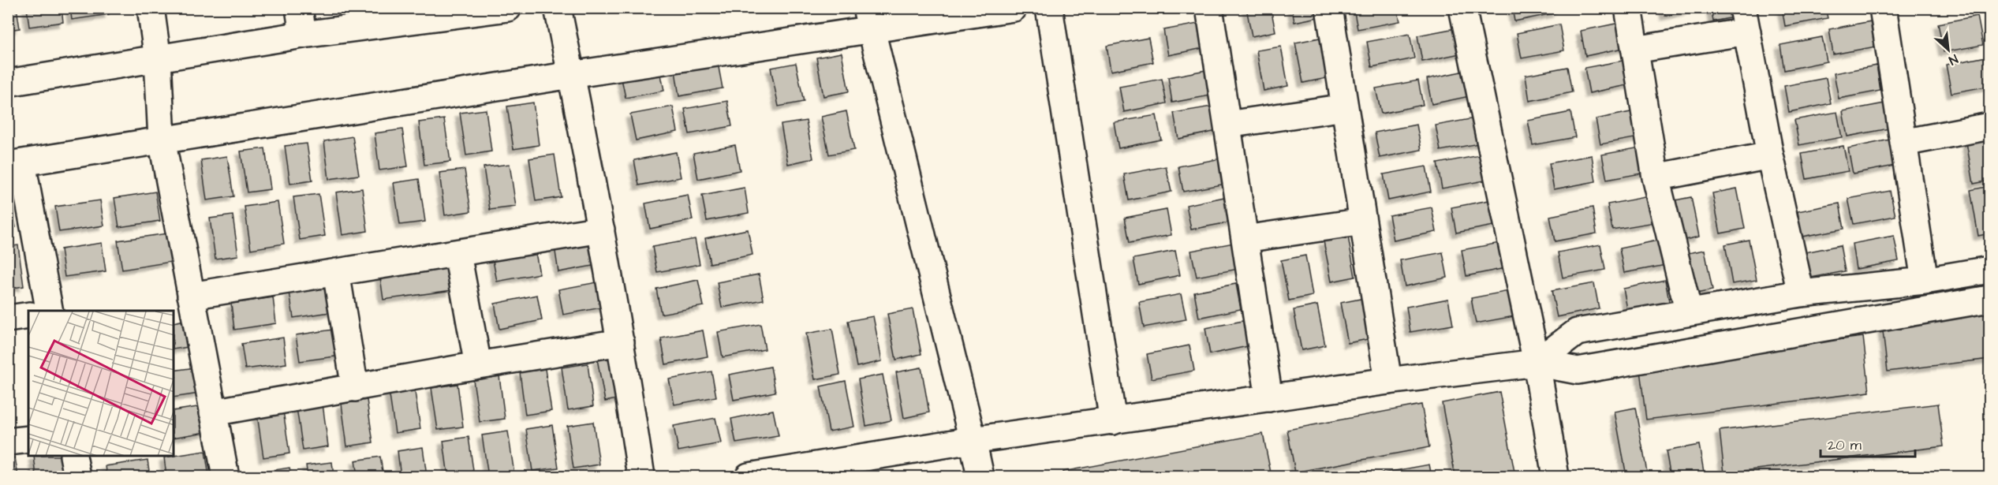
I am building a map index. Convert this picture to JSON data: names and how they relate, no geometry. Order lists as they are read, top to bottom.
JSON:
{
  "scale_bar": "20 m",
  "north": "bottom right"
}
